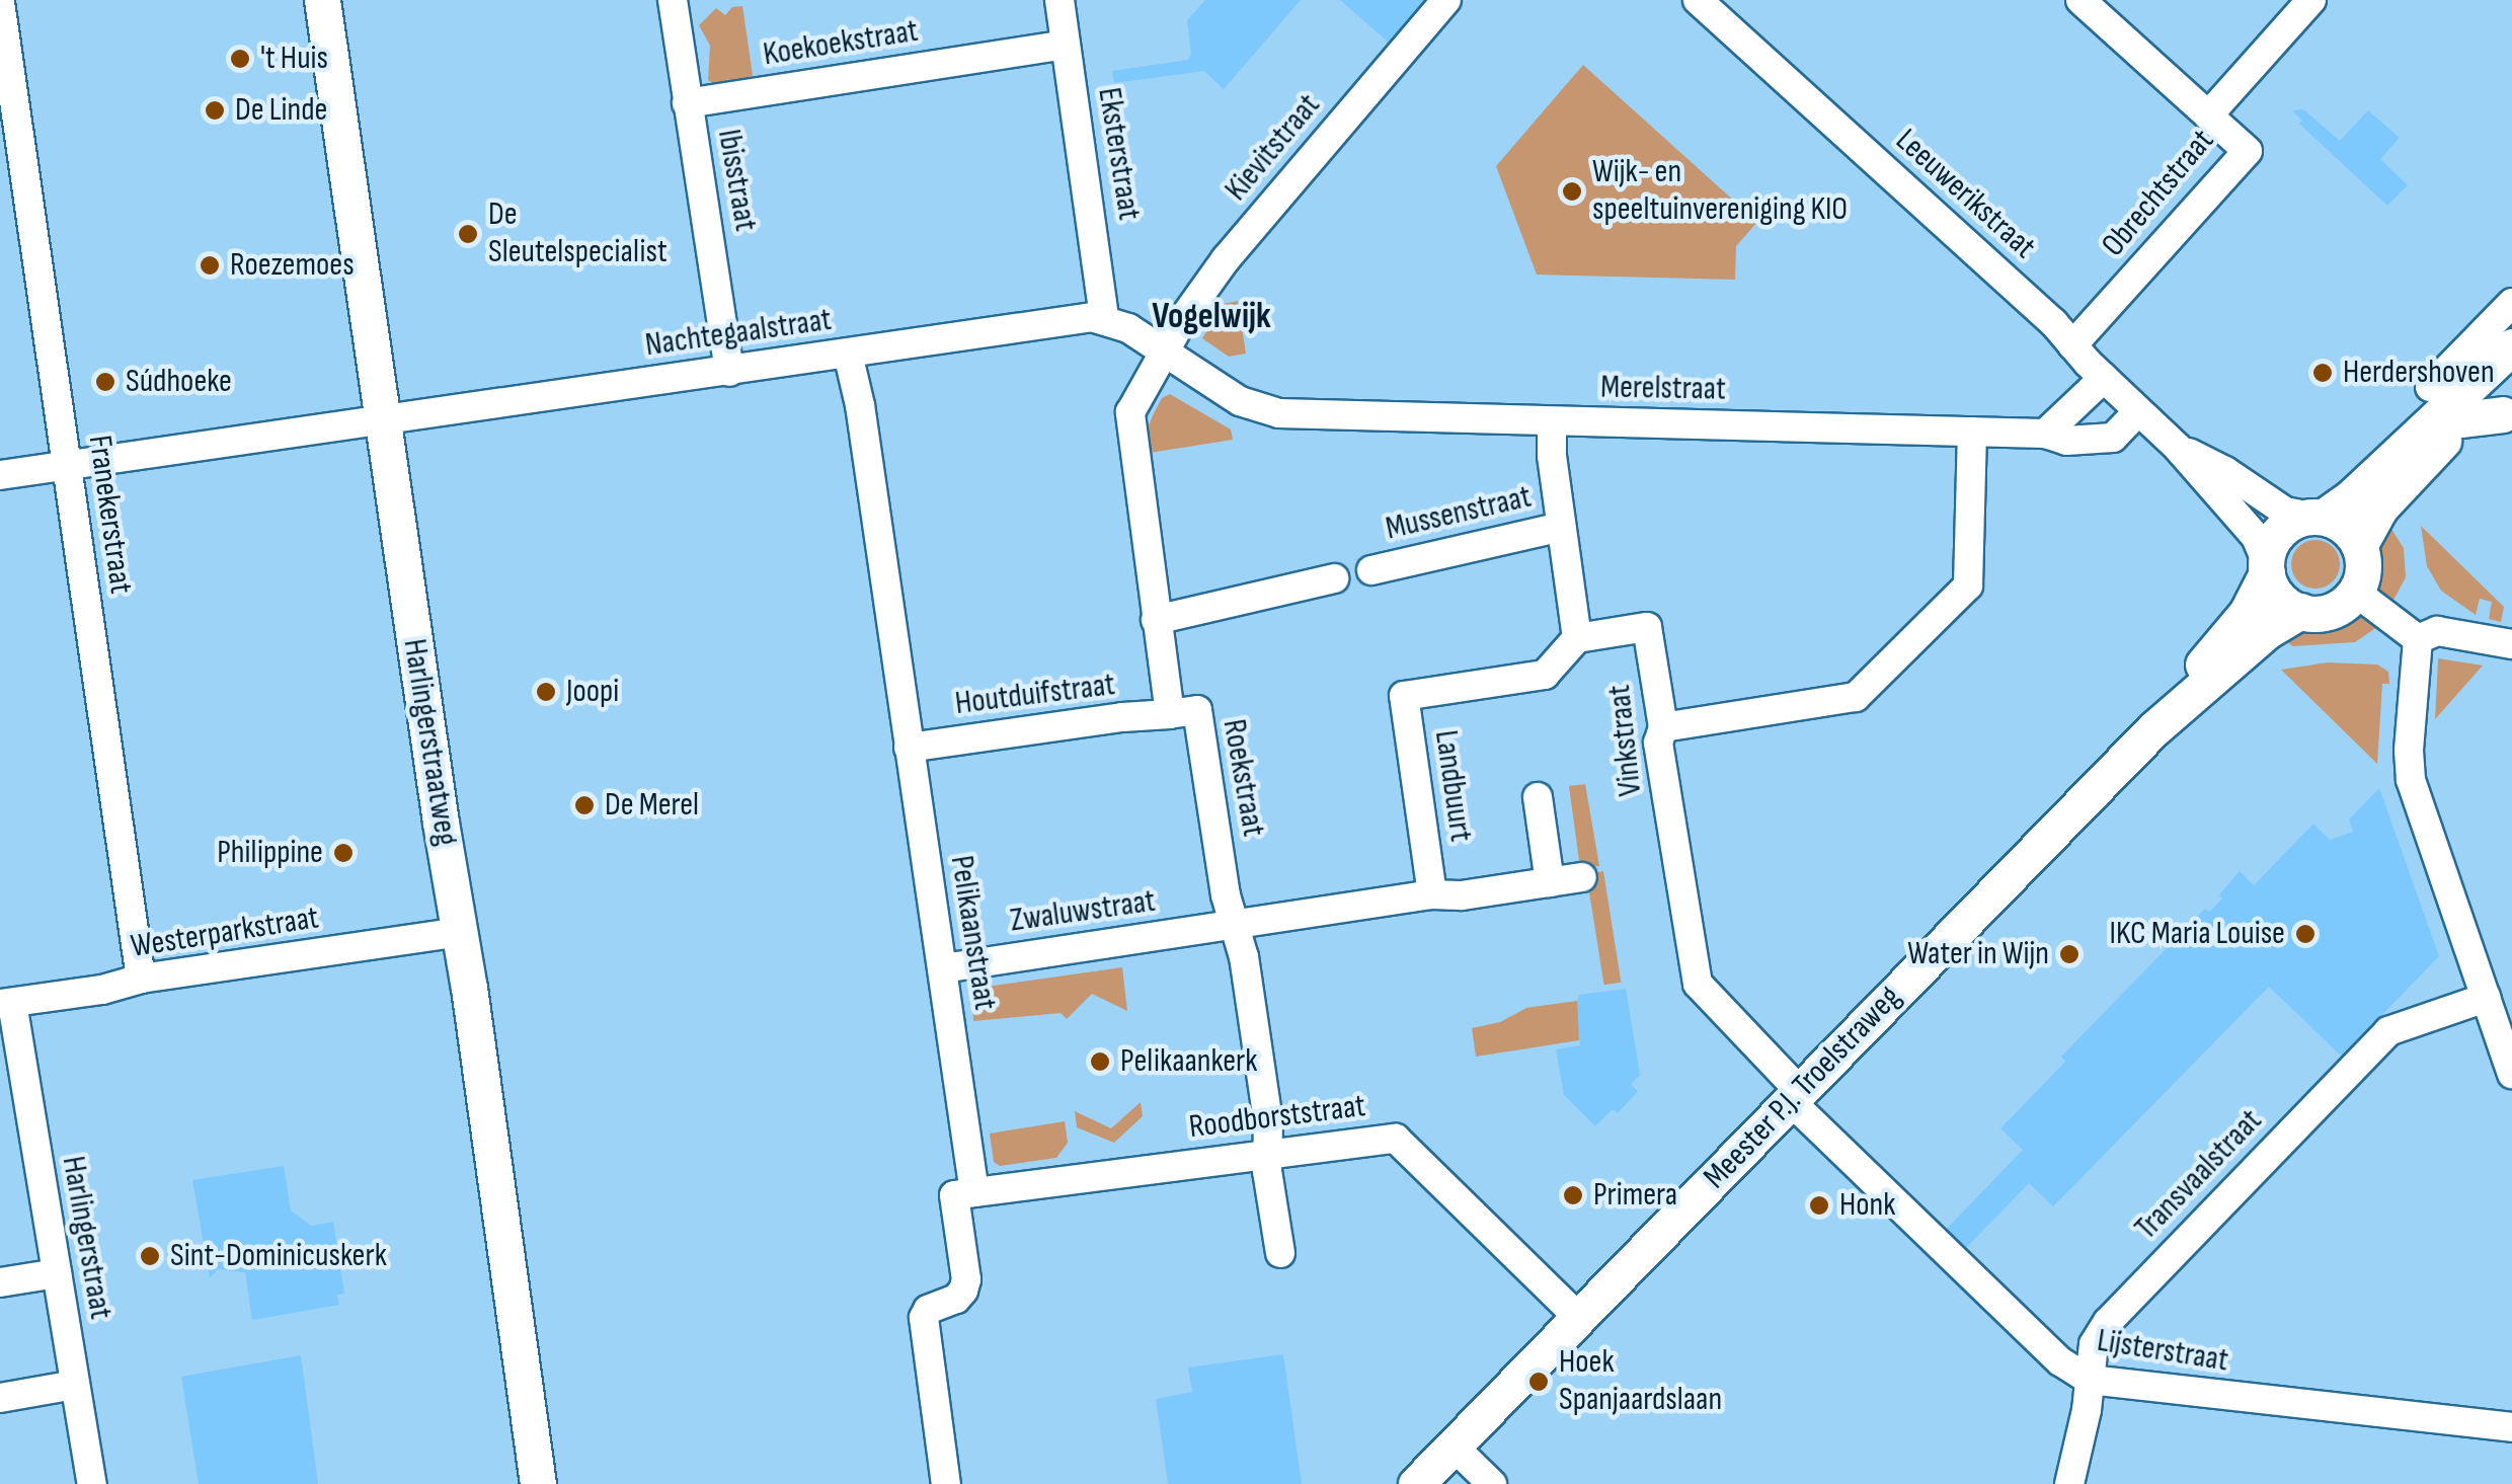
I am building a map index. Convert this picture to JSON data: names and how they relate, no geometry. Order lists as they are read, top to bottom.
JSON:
{
  "streets": {
    "main road": ["Harlingerstraatweg", "Meester P.J. Troelstraweg"],
    "street": [
      "Koekoekstraat",
      "Kievitstraat",
      "Eksterstraat",
      "Ibisstraat",
      "Obrechtstraat",
      "Leeuwerikstraat",
      "Nachtegaalstraat",
      "Merelstraat",
      "Mussenstraat",
      "Franekerstraat",
      "Houtduifstraat",
      "Vinkstraat",
      "Roekstraat",
      "Landbuurt",
      "Zwaluwstraat",
      "Westerparkstraat",
      "Pelikaanstraat",
      "Roodborststraat",
      "Transvaalstraat",
      "Harlingerstraat",
      "Lijsterstraat"
    ]
  },
  "crossings": [
    ["Koekoekstraat", "Eksterstraat"],
    ["Koekoekstraat", "Ibisstraat"],
    ["Kievitstraat", "Merelstraat"],
    ["Kievitstraat", "Roekstraat"],
    ["Eksterstraat", "Nachtegaalstraat"],
    ["Eksterstraat", "Merelstraat"],
    ["Ibisstraat", "Nachtegaalstraat"],
    ["Obrechtstraat", "Leeuwerikstraat"],
    ["Leeuwerikstraat", "Merelstraat"],
    ["Leeuwerikstraat", "Meester P.J. Troelstraweg"],
    ["Nachtegaalstraat", "Merelstraat"],
    ["Nachtegaalstraat", "Franekerstraat"],
    ["Nachtegaalstraat", "Harlingerstraatweg"],
    ["Nachtegaalstraat", "Pelikaanstraat"],
    ["Merelstraat", "Roekstraat"],
    ["Franekerstraat", "Westerparkstraat"],
    ["Houtduifstraat", "Roekstraat"],
    ["Houtduifstraat", "Pelikaanstraat"],
    ["Vinkstraat", "Landbuurt"],
    ["Vinkstraat", "Meester P.J. Troelstraweg"],
    ["Vinkstraat", "Lijsterstraat"],
    ["Harlingerstraatweg", "Westerparkstraat"],
    ["Roekstraat", "Zwaluwstraat"],
    ["Roekstraat", "Roodborststraat"],
    ["Zwaluwstraat", "Pelikaanstraat"],
    ["Westerparkstraat", "Harlingerstraat"],
    ["Pelikaanstraat", "Roodborststraat"],
    ["Meester P.J. Troelstraweg", "Roodborststraat"],
    ["Meester P.J. Troelstraweg", "Lijsterstraat"],
    ["Transvaalstraat", "Lijsterstraat"]
  ],
  "districts": ["Vogelwijk"],
  "places": [
    "'t Huis",
    "De Linde",
    "Wijk- en speeltuinvereniging KIO",
    "De Sleutelspecialist",
    "Roezemoes",
    "Herdershoven",
    "Súdhoeke",
    "Joopi",
    "De Merel",
    "Philippine",
    "IKC Maria Louise",
    "Water in Wijn",
    "Pelikaankerk",
    "Primera",
    "Honk",
    "Sint-Dominicuskerk",
    "Hoek Spanjaardslaan"
  ]
}
